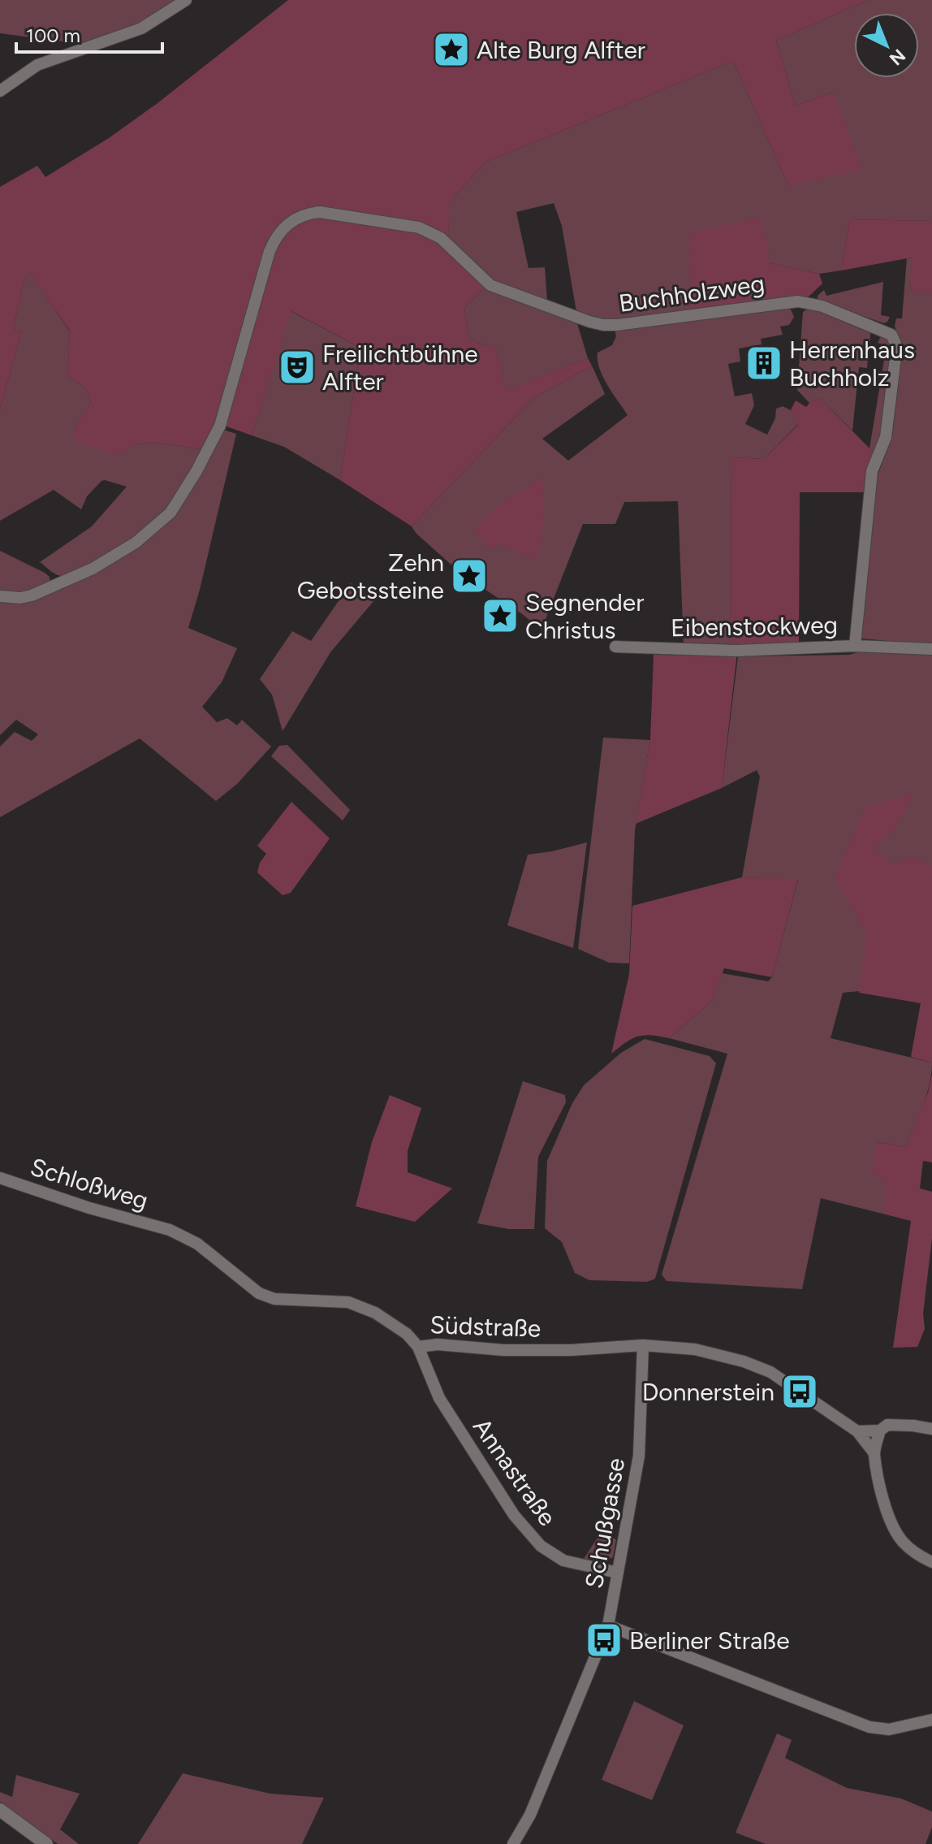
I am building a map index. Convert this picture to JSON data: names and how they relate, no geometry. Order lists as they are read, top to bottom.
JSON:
{
  "streets": {
    "street": [
      "Buchholzweg",
      "Eibenstockweg",
      "Schloßweg",
      "Südstraße",
      "Annastraße",
      "Schußgasse"
    ]
  },
  "crossings": [
    ["Buchholzweg", "Eibenstockweg"],
    ["Schloßweg", "Südstraße"],
    ["Südstraße", "Annastraße"],
    ["Südstraße", "Schußgasse"],
    ["Annastraße", "Schußgasse"]
  ],
  "places": {
    "place": ["Alte Burg Alfter", "Zehn Gebotssteine", "Segnender Christus"],
    "building": ["Herrenhaus Buchholz"],
    "theatre": ["Freilichtbühne Alfter"],
    "bus stop": ["Donnerstein", "Berliner Straße"]
  },
  "scale_bar": "100 m",
  "north": "bottom right"
}
